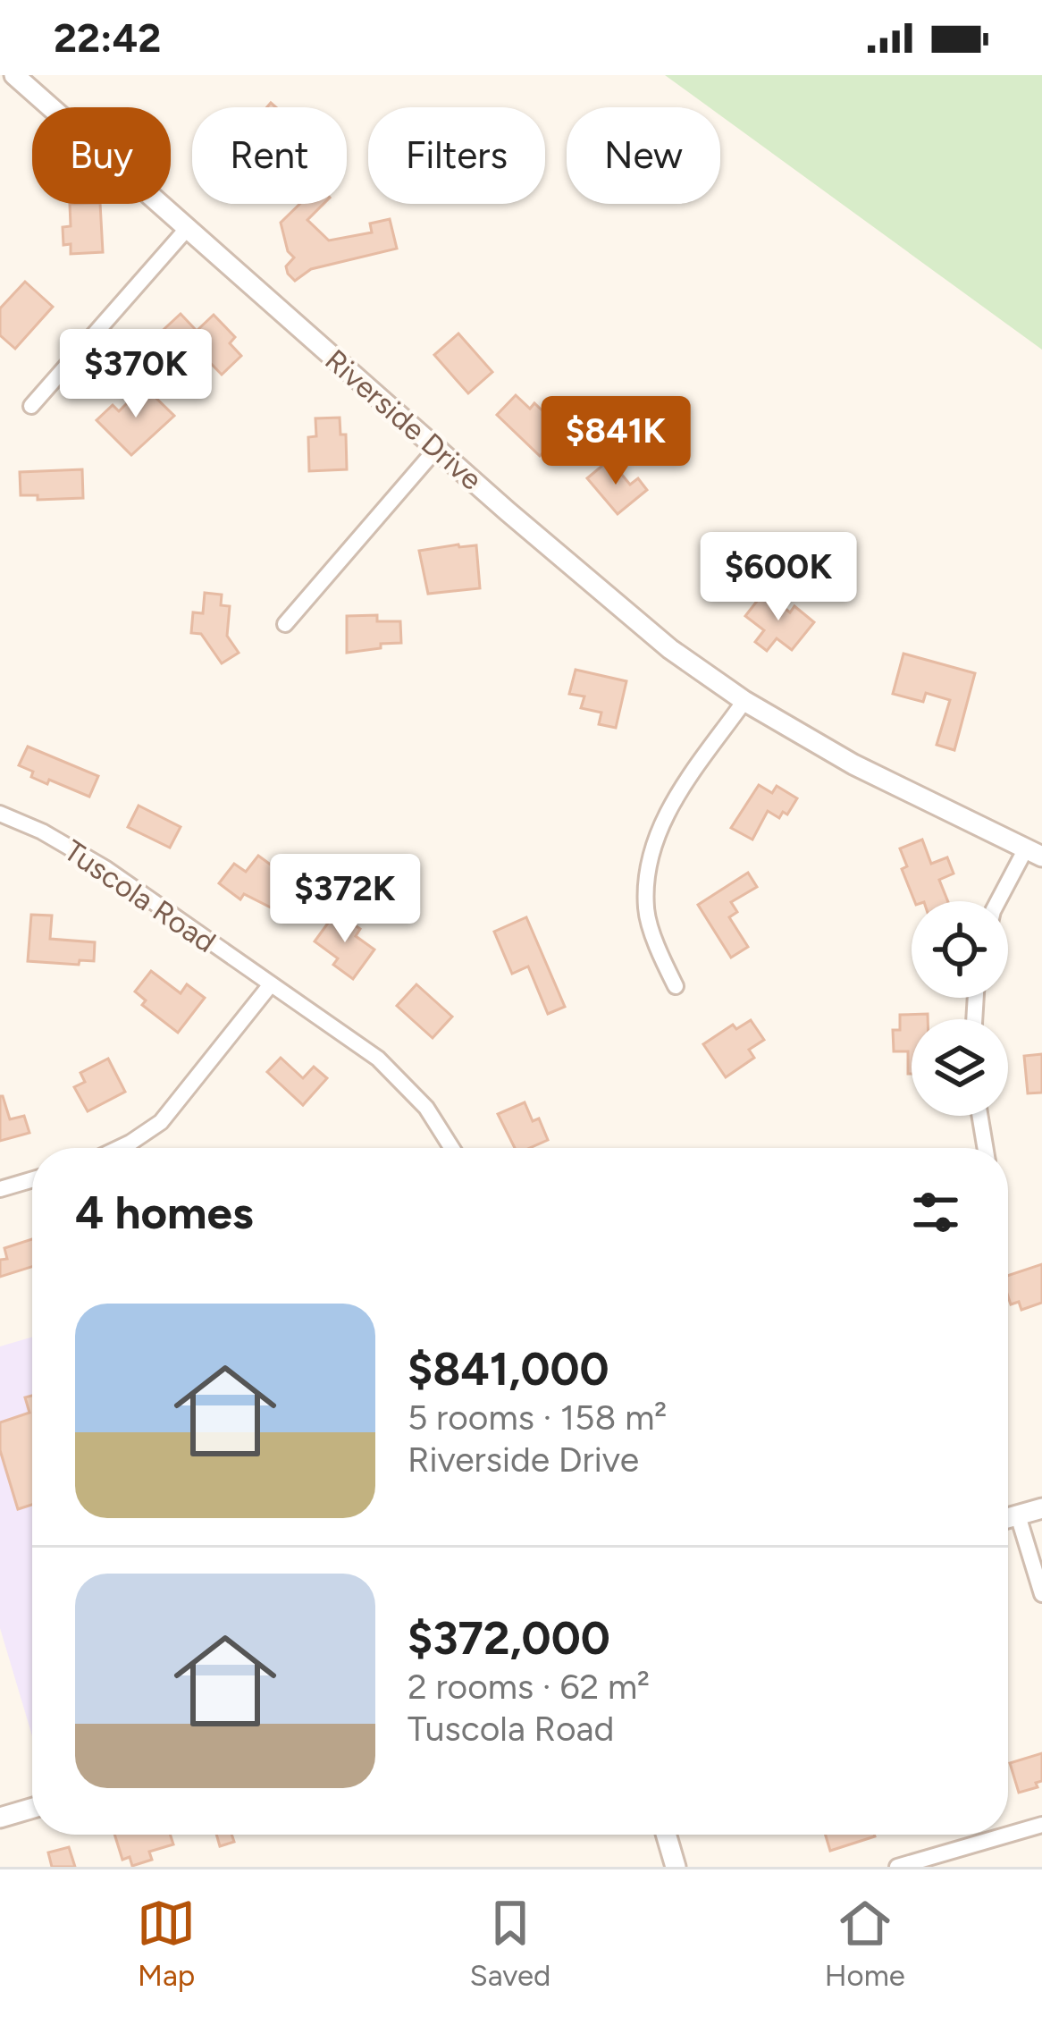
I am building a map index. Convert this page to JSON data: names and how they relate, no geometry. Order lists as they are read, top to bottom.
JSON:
{
  "streets": {
    "street": ["Riverside Drive", "Tuscola Road"]
  },
  "page": {
    "status": "22:42",
    "chip": [
      "Buy",
      "Rent",
      "Filters",
      "New"
    ],
    "price": [
      "$370K",
      "$841K",
      "$600K",
      "$372K"
    ],
    "heading": "4 homes",
    "list": [
      {
        "name": "$841,000",
        "note": "5 rooms · 158 m² · Riverside Drive"
      },
      {
        "name": "$372,000",
        "note": "2 rooms · 62 m² · Tuscola Road"
      }
    ],
    "tabs": ["Map", "Saved", "Home"]
  }
}
